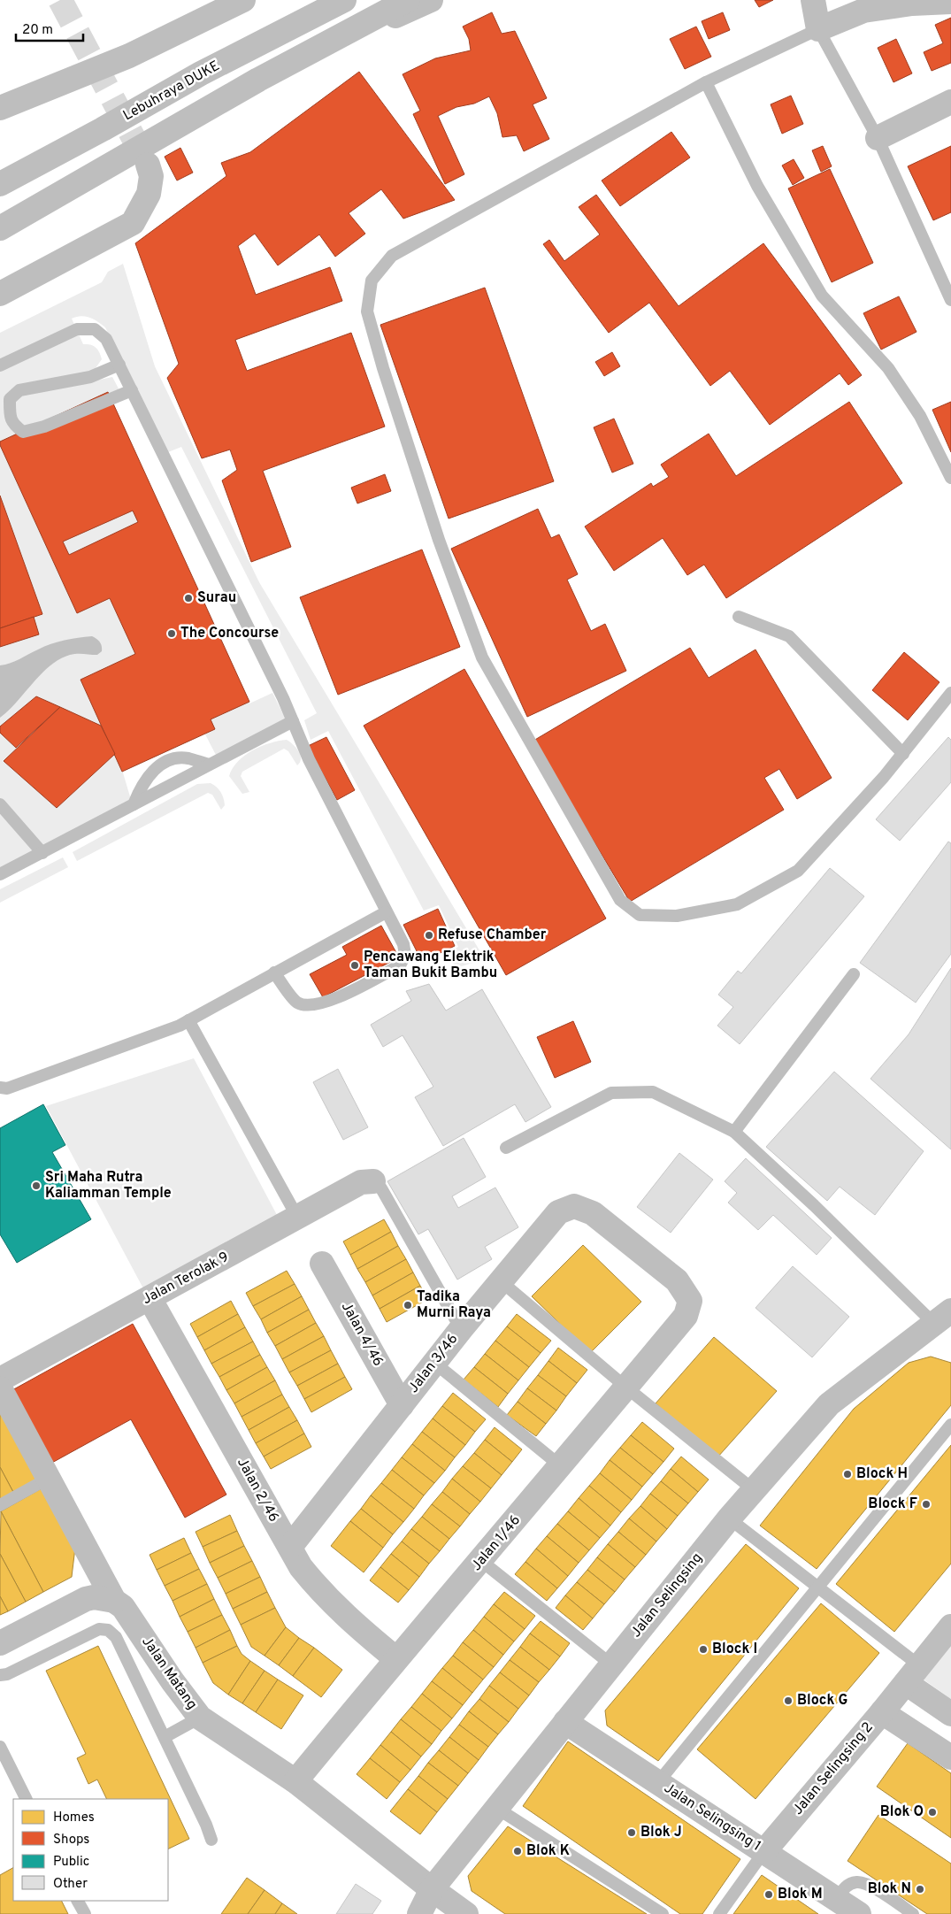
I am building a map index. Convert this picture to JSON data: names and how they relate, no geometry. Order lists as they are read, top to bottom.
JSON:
{
  "streets": {
    "main road": [
      "Lebuhraya DUKE",
      "Jalan Terolak 9",
      "Jalan 4/46",
      "Jalan 3/46",
      "Jalan 2/46",
      "Jalan 1/46",
      "Jalan Selingsing",
      "Jalan Matang",
      "Jalan Selingsing 2",
      "Jalan Selingsing 1"
    ]
  },
  "crossings": [
    ["Jalan Terolak 9", "Jalan 2/46"],
    ["Jalan 4/46", "Jalan 3/46"],
    ["Jalan 3/46", "Jalan 2/46"],
    ["Jalan 3/46", "Jalan 1/46"],
    ["Jalan 2/46", "Jalan 1/46"],
    ["Jalan 1/46", "Jalan Matang"],
    ["Jalan Selingsing", "Jalan Matang"],
    ["Jalan Selingsing", "Jalan Selingsing 1"],
    ["Jalan Selingsing 2", "Jalan Selingsing 1"]
  ],
  "places": [
    "Surau",
    "The Concourse",
    "Refuse Chamber",
    "Pencawang Elektrik Taman Bukit Bambu",
    "Sri Maha Rutra Kaliamman Temple",
    "Tadika Murni Raya",
    "Block H",
    "Block F",
    "Block I",
    "Block G",
    "Blok O",
    "Blok J",
    "Blok K",
    "Blok N",
    "Blok M"
  ],
  "legend": [
    "Homes",
    "Shops",
    "Public",
    "Other"
  ],
  "scale_bar": "20 m"
}
